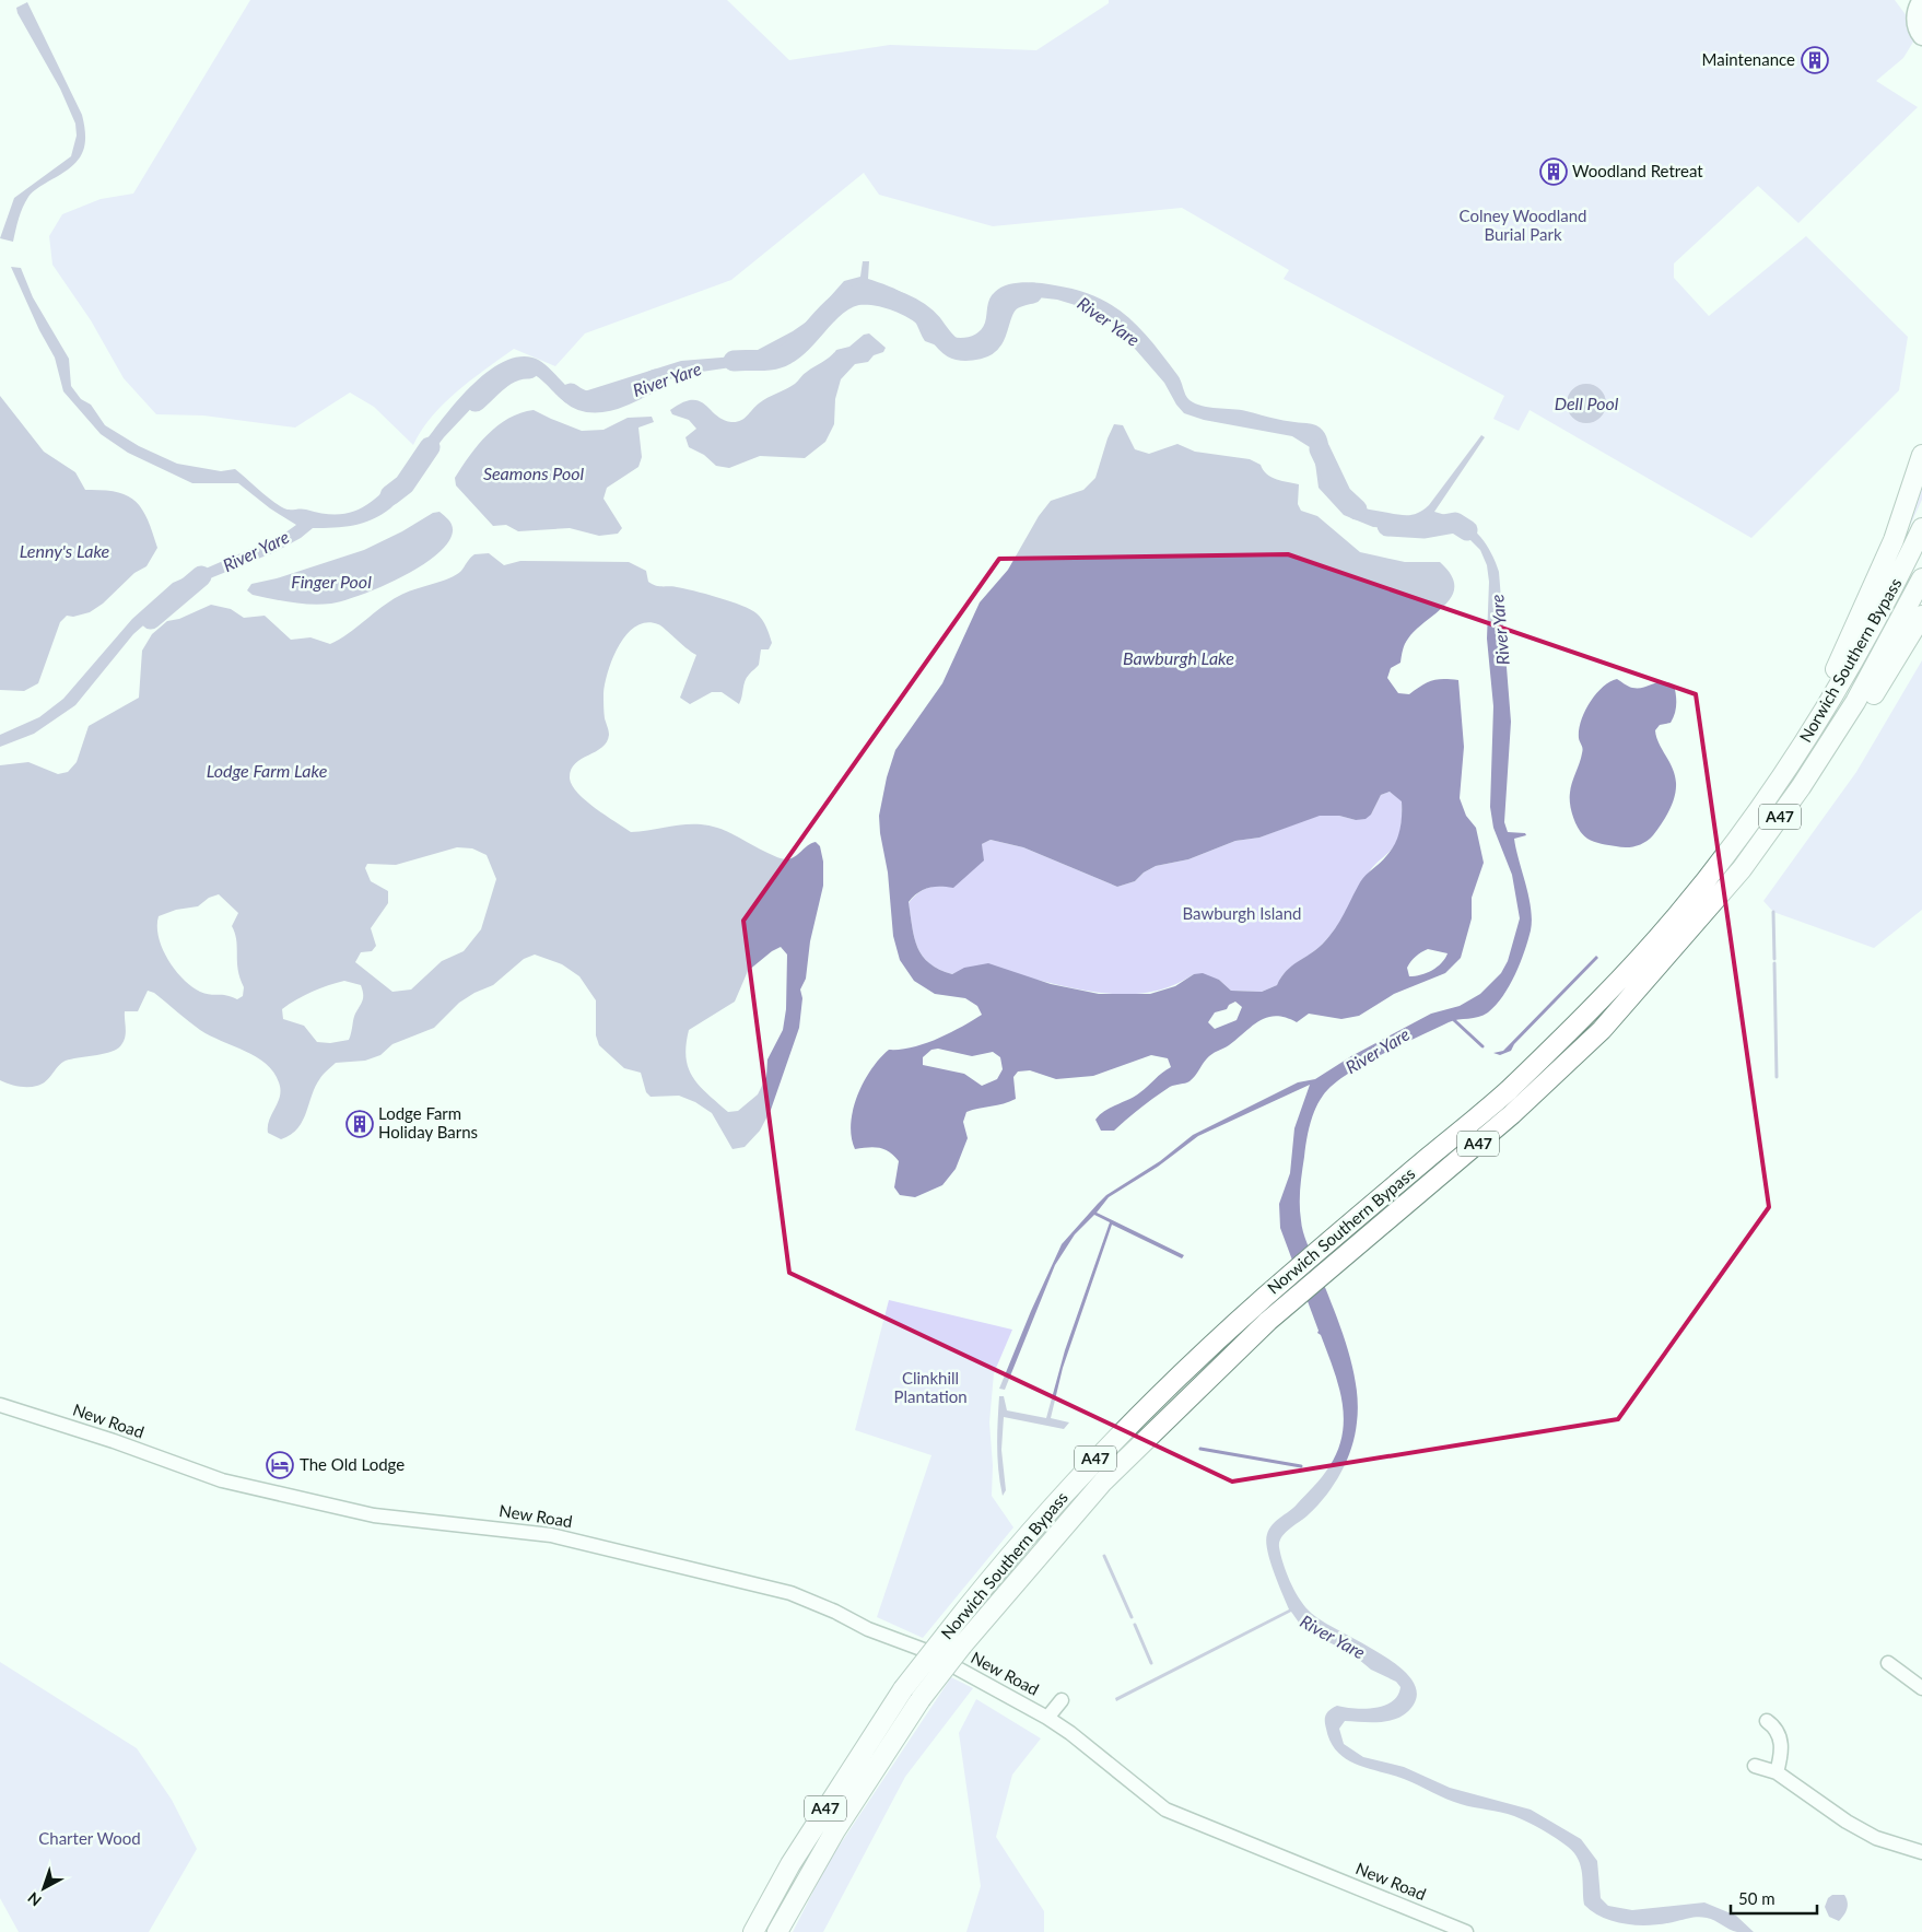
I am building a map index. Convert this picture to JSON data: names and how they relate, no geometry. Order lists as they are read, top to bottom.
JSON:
{
  "streets": {
    "highway": ["Norwich Southern Bypass", "A47"],
    "street": ["New Road"]
  },
  "crossings": [
    ["Norwich Southern Bypass", "A47"]
  ],
  "water": [
    "River Yare",
    "Dell Pool",
    "Seamons Pool",
    "Lenny's Lake",
    "Finger Pool",
    "Bawburgh Lake",
    "Lodge Farm Lake"
  ],
  "parks": [
    "Colney Woodland Burial Park",
    "Bawburgh Island",
    "Clinkhill Plantation",
    "Charter Wood"
  ],
  "places": {
    "building": ["Maintenance", "Woodland Retreat", "Lodge Farm Holiday Barns"],
    "hotel": ["The Old Lodge"]
  },
  "scale_bar": "50 m",
  "north": "bottom left"
}
